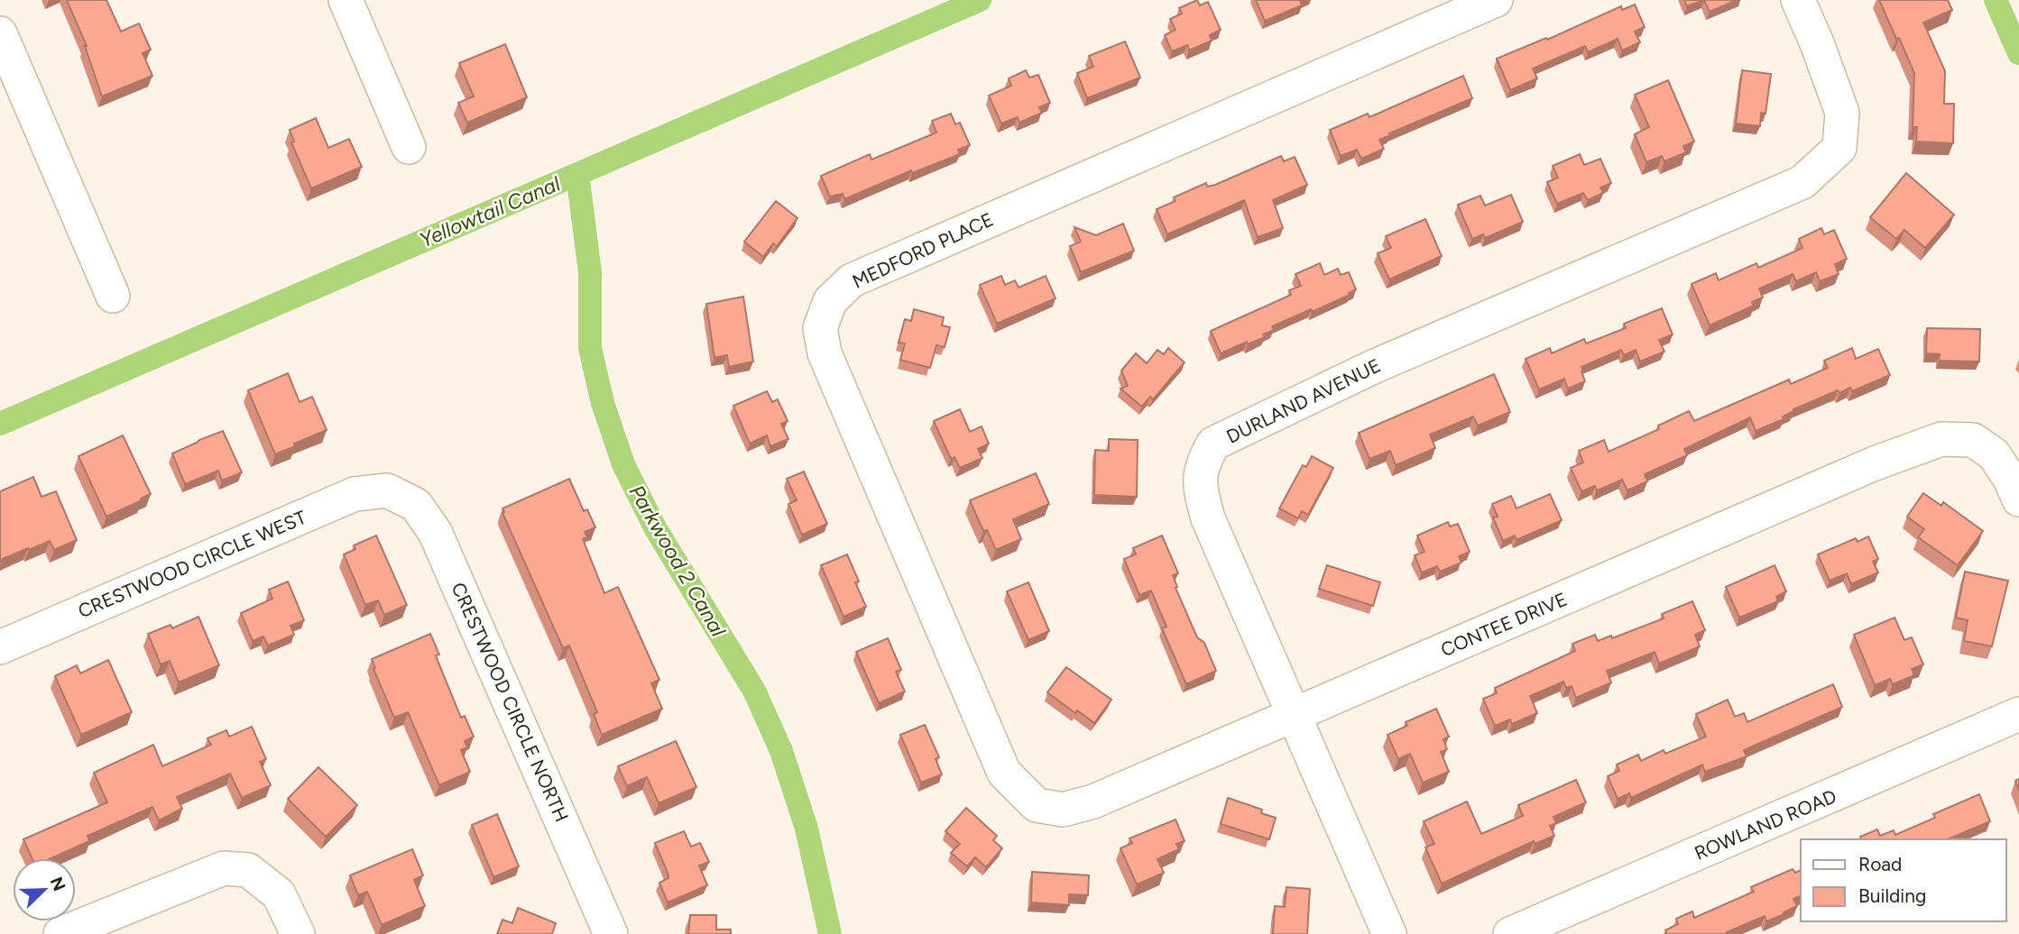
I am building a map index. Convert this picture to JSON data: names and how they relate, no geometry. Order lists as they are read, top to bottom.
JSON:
{
  "streets": {
    "street": [
      "MEDFORD PLACE",
      "DURLAND AVENUE",
      "CRESTWOOD CIRCLE WEST",
      "CONTEE DRIVE",
      "CRESTWOOD CIRCLE NORTH",
      "ROWLAND ROAD"
    ]
  },
  "crossings": [
    ["MEDFORD PLACE", "CONTEE DRIVE"],
    ["DURLAND AVENUE", "CONTEE DRIVE"],
    ["CRESTWOOD CIRCLE WEST", "CRESTWOOD CIRCLE NORTH"]
  ],
  "water": ["Yellowtail Canal", "Parkwood 2 Canal"],
  "legend": ["Road", "Building"],
  "north": "top right"
}
